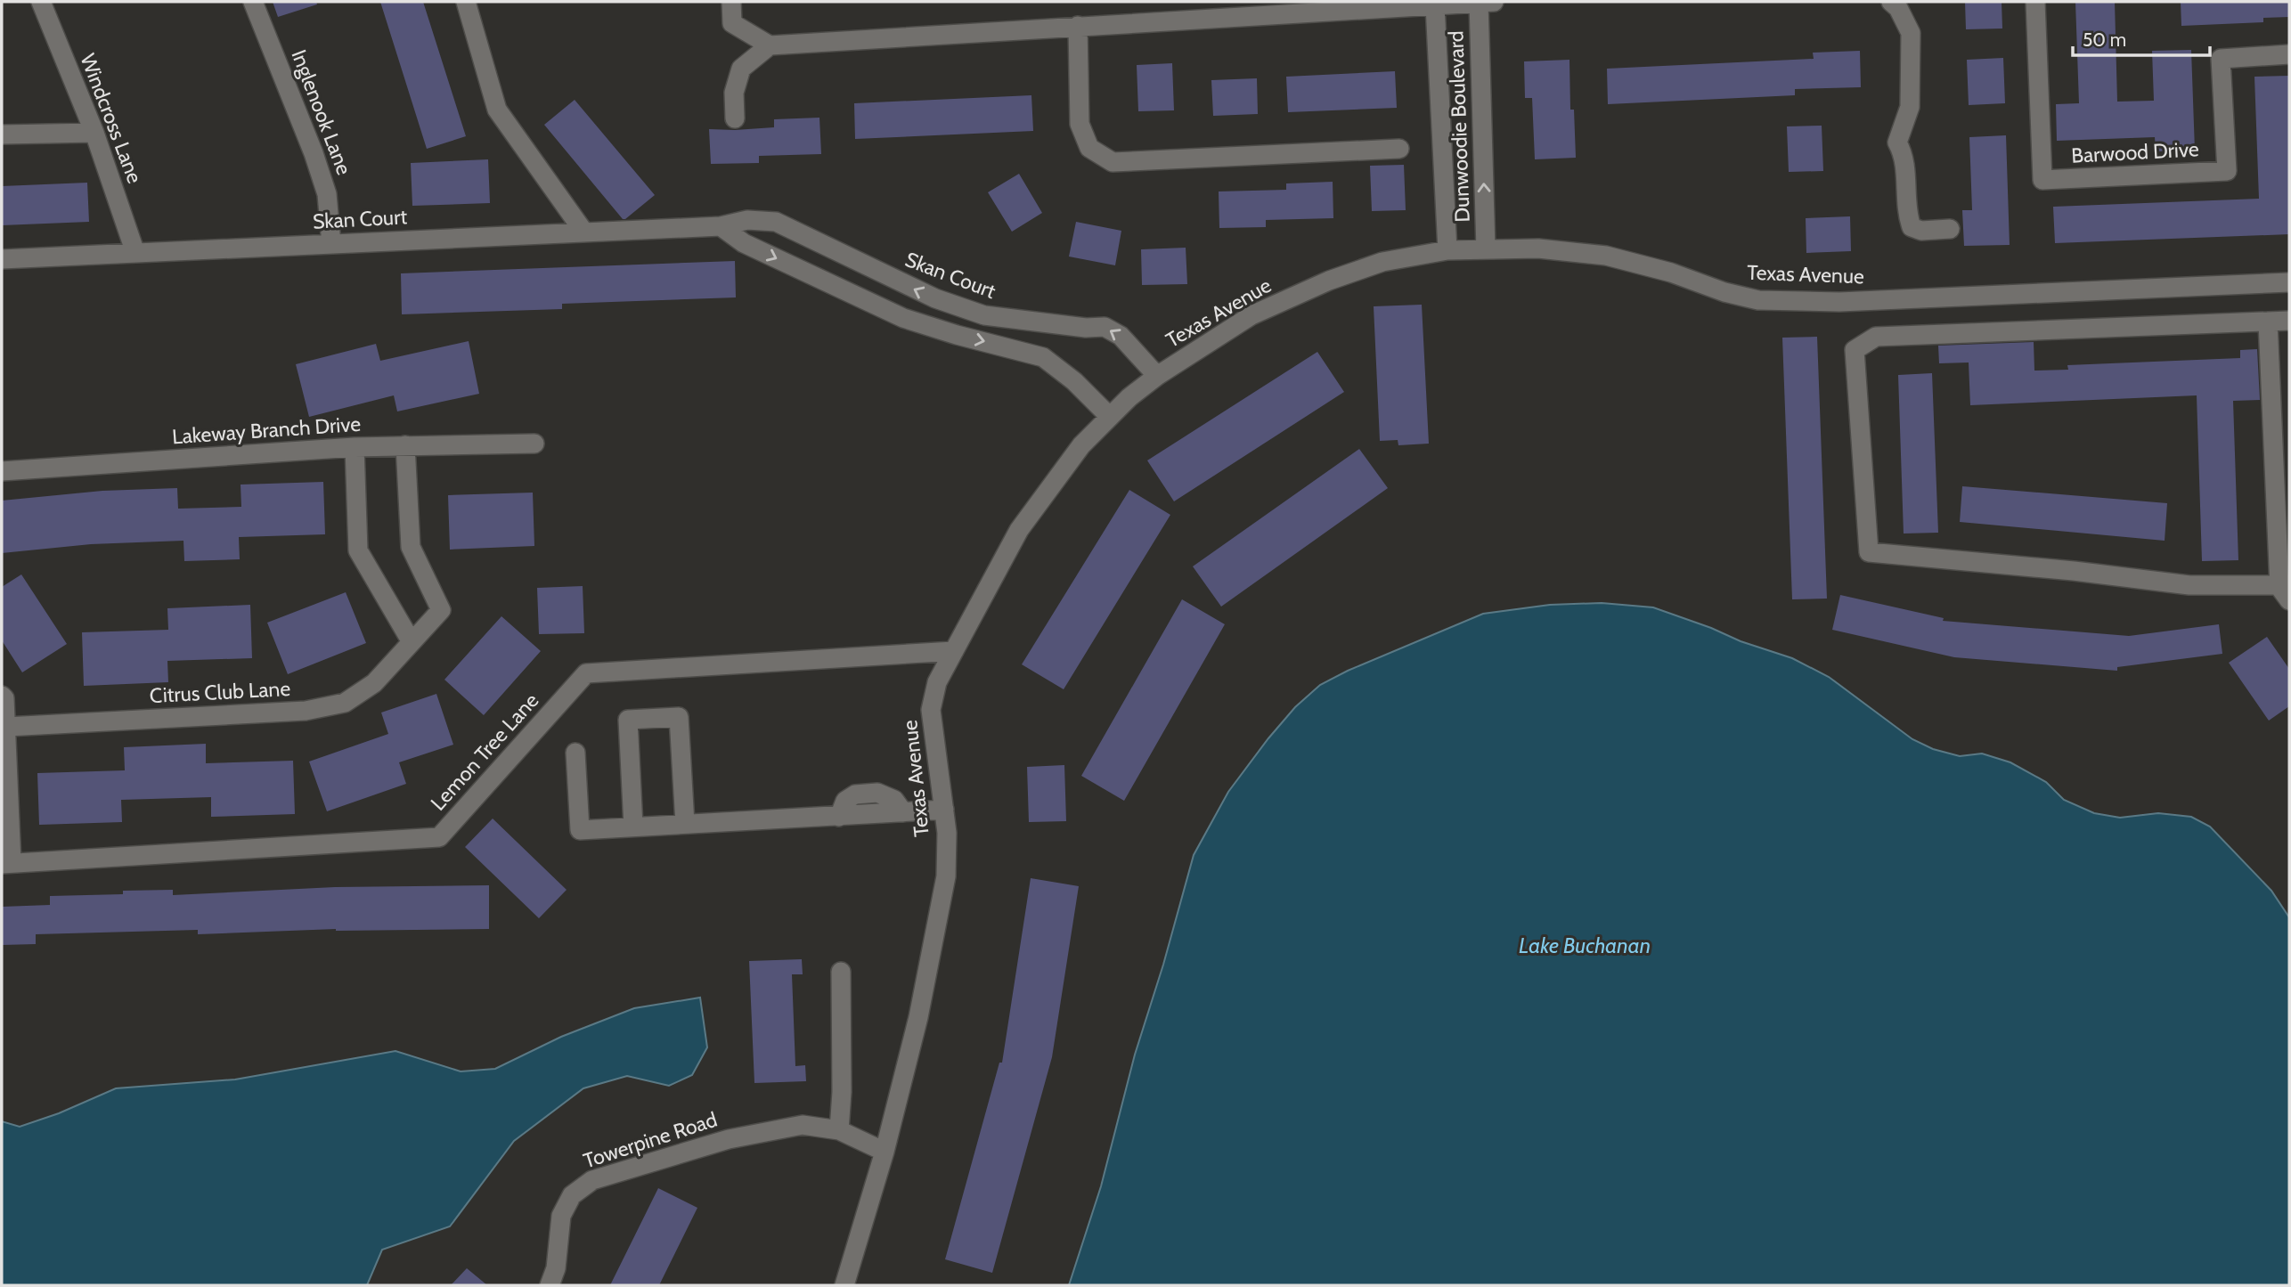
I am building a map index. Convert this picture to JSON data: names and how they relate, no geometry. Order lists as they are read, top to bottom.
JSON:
{
  "streets": {
    "street": [
      "Inglenook Lane",
      "Windcross Lane",
      "Dunwoodie Boulevard",
      "Barwood Drive",
      "Skan Court",
      "Texas Avenue",
      "Lakeway Branch Drive",
      "Citrus Club Lane",
      "Lemon Tree Lane",
      "Towerpine Road"
    ]
  },
  "crossings": [
    ["Inglenook Lane", "Skan Court"],
    ["Windcross Lane", "Skan Court"],
    ["Dunwoodie Boulevard", "Texas Avenue"],
    ["Skan Court", "Texas Avenue"],
    ["Texas Avenue", "Lemon Tree Lane"],
    ["Texas Avenue", "Towerpine Road"],
    ["Lakeway Branch Drive", "Citrus Club Lane"]
  ],
  "water": ["Lake Buchanan"],
  "scale_bar": "50 m"
}
